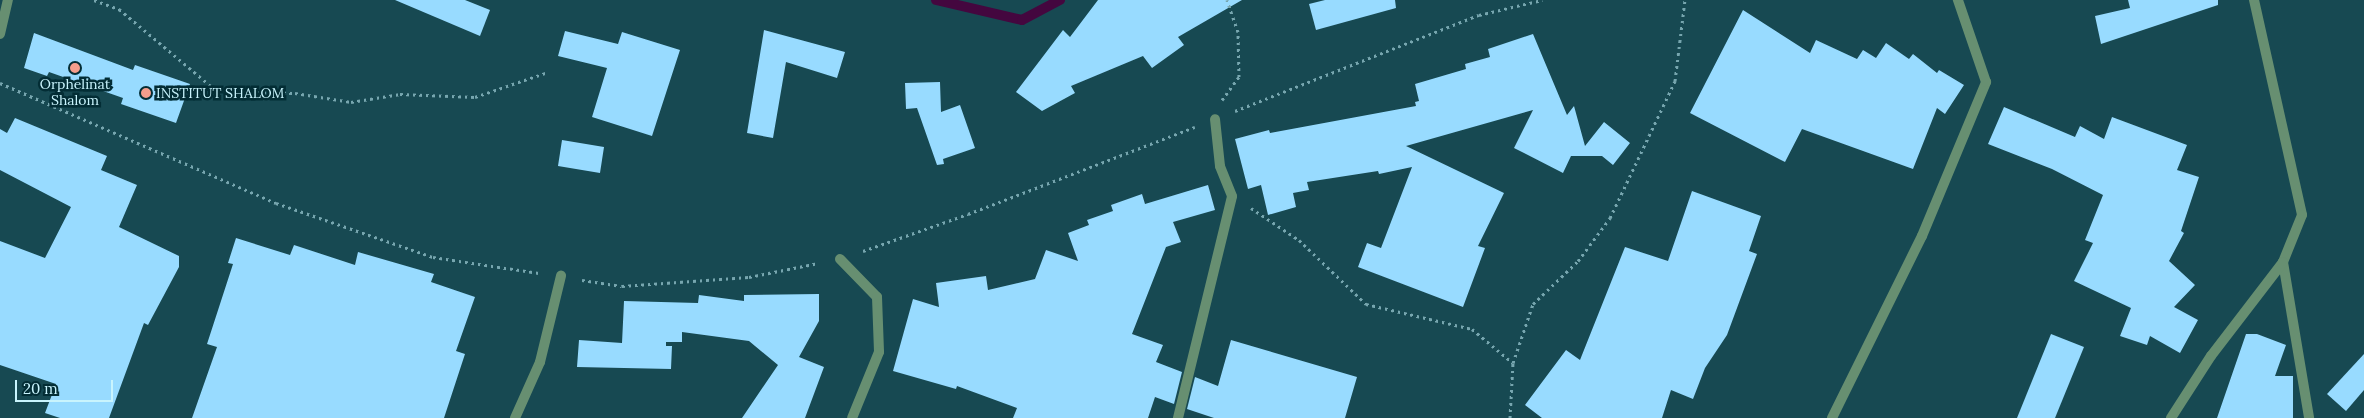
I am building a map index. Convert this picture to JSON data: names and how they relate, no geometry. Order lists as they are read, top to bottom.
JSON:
{
  "places": ["Orphelinat Shalom", "INSTITUT SHALOM"],
  "scale_bar": "20 m"
}
